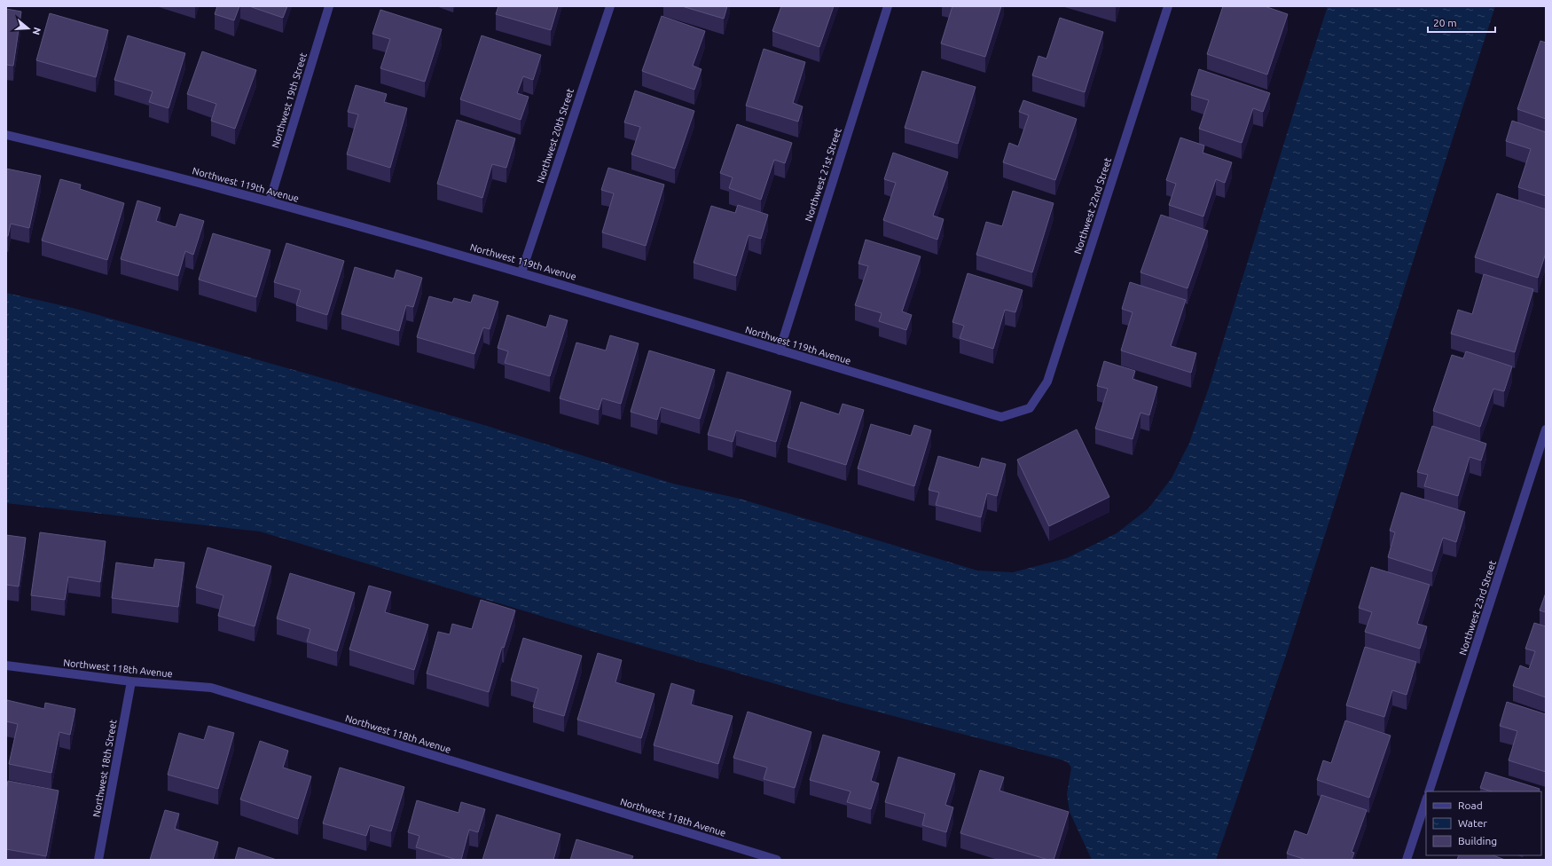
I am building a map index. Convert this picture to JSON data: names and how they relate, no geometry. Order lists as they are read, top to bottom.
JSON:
{
  "streets": {
    "street": [
      "Northwest 19th Street",
      "Northwest 20th Street",
      "Northwest 21st Street",
      "Northwest 119th Avenue",
      "Northwest 22nd Street",
      "Northwest 23rd Street",
      "Northwest 118th Avenue",
      "Northwest 18th Street"
    ]
  },
  "crossings": [
    ["Northwest 19th Street", "Northwest 119th Avenue"],
    ["Northwest 20th Street", "Northwest 119th Avenue"],
    ["Northwest 21st Street", "Northwest 119th Avenue"],
    ["Northwest 119th Avenue", "Northwest 22nd Street"],
    ["Northwest 118th Avenue", "Northwest 18th Street"]
  ],
  "legend": ["Road", "Water", "Building"],
  "scale_bar": "20 m",
  "north": "right"
}
